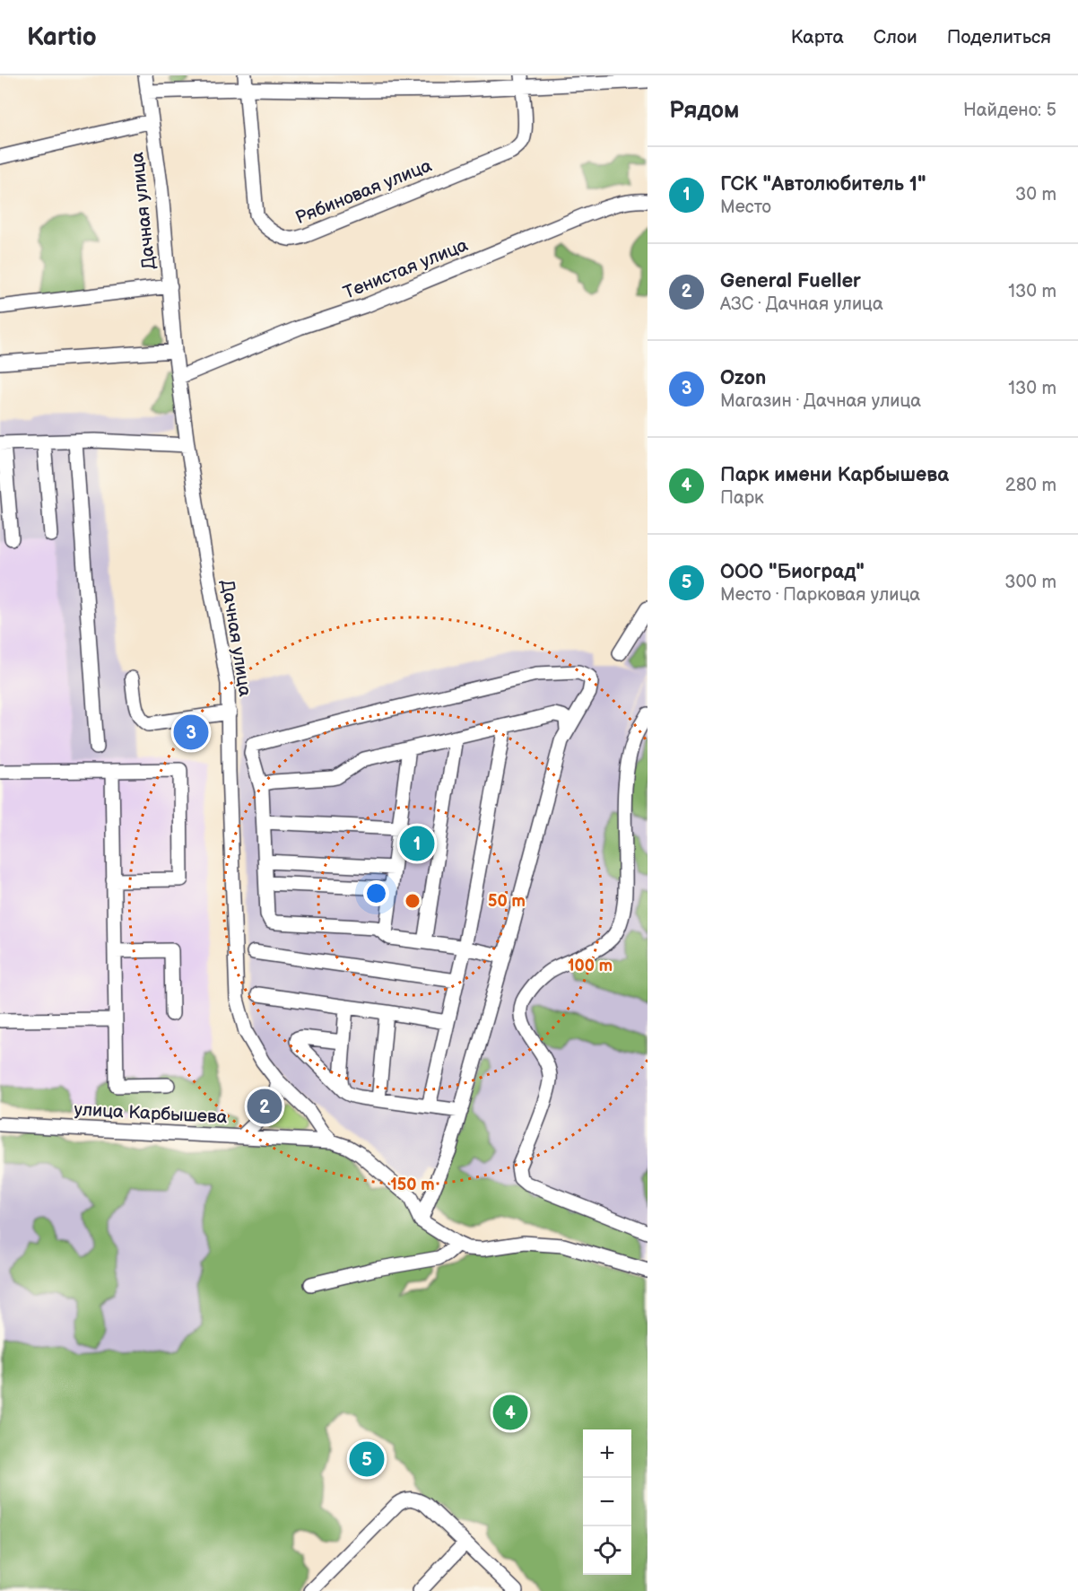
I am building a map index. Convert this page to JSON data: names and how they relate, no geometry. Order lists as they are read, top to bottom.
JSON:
{
  "streets": {
    "street": [
      "Рябиновая улица",
      "Дачная улица",
      "Тенистая улица",
      "улица Карбышева"
    ]
  },
  "crossings": [
    ["Дачная улица", "Тенистая улица"],
    ["Дачная улица", "улица Карбышева"]
  ],
  "page": {
    "header": "Kartio",
    "nav": ["Карта", "Слои", "Поделиться"],
    "heading": ["Рядом", "Найдено: 5"],
    "list": [
      {
        "mark": "1",
        "name": "ГСК \"Автолюбитель 1\"",
        "note": "Место",
        "value": "30 m"
      },
      {
        "mark": "2",
        "name": "General Fueller",
        "note": "АЗС · Дачная улица",
        "value": "130 m"
      },
      {
        "mark": "3",
        "name": "Ozon",
        "note": "Магазин · Дачная улица",
        "value": "130 m"
      },
      {
        "mark": "4",
        "name": "Парк имени Карбышева",
        "note": "Парк",
        "value": "280 m"
      },
      {
        "mark": "5",
        "name": "ООО \"Биоград\"",
        "note": "Место · Парковая улица",
        "value": "300 m"
      }
    ],
    "pins": [
      "3",
      "1",
      "2",
      "4",
      "5"
    ],
    "map_buttons": ["+", "−"]
  },
  "rings": ["50 m", "100 m", "150 m"]
}
